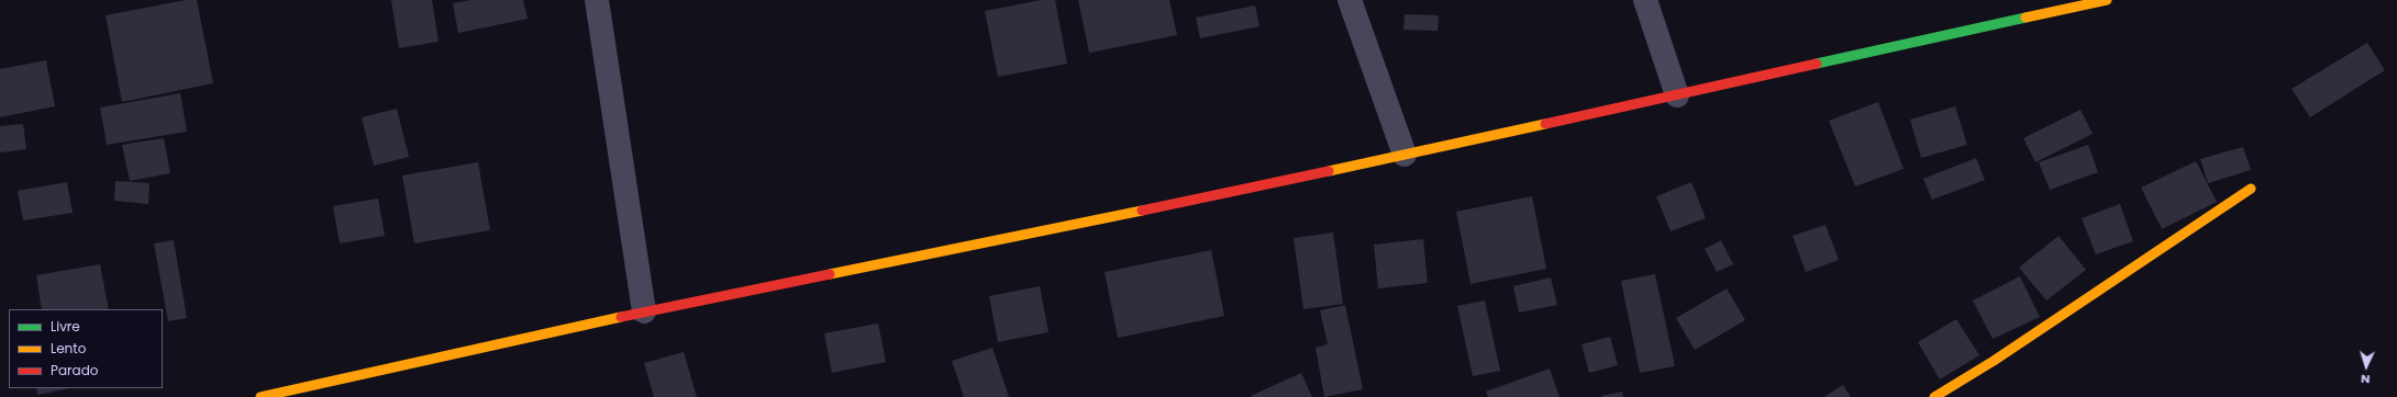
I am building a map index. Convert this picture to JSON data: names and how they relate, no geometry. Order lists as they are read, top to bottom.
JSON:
{
  "legend": ["Livre", "Lento", "Parado"],
  "north": "bottom"
}
